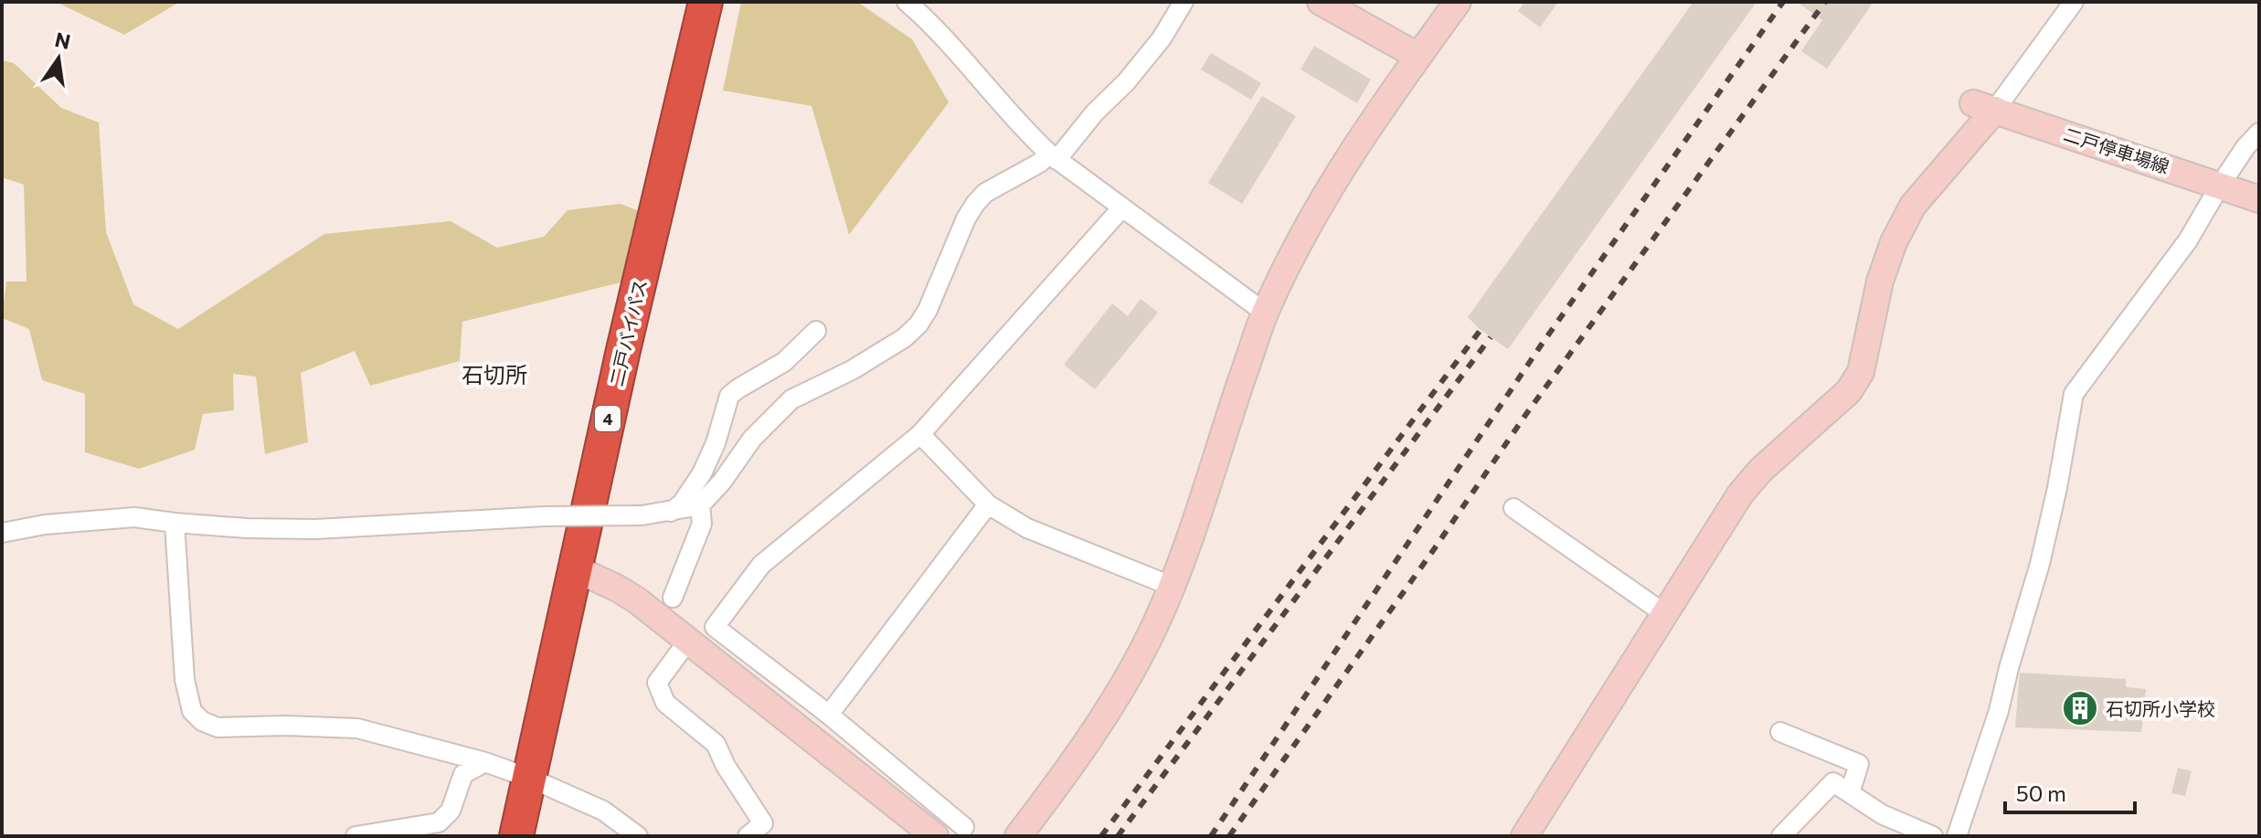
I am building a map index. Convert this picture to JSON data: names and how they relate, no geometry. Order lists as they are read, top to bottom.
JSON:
{
  "streets": {
    "highway": ["二戸バイパス", "4"],
    "street": ["二戸停車場線"]
  },
  "districts": ["石切所"],
  "places": {
    "building": ["石切所小学校"]
  },
  "scale_bar": "50 m",
  "north": "top"
}
